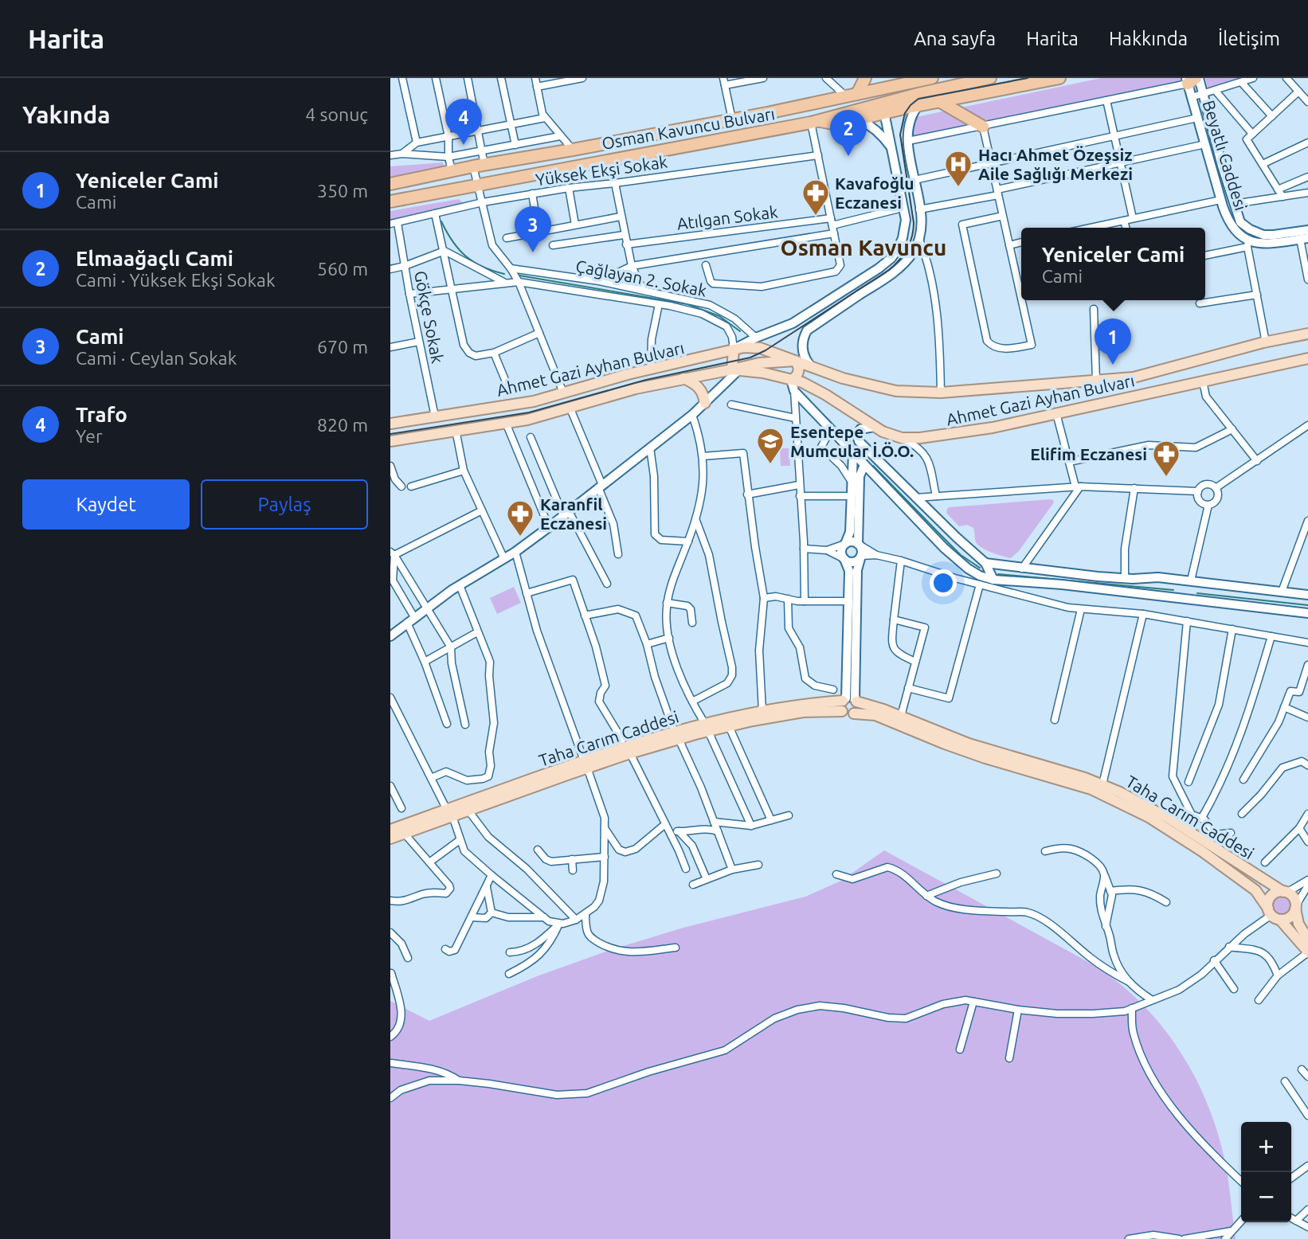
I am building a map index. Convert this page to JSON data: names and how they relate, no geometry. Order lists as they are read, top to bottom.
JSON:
{
  "streets": {
    "highway": ["Osman Kavuncu Bulvarı"],
    "main road": ["Ahmet Gazi Ayhan Bulvarı", "Taha Carım Caddesi"],
    "street": [
      "Beyatlı Caddesi",
      "Yüksek Ekşi Sokak",
      "Atılgan Sokak",
      "Çağlayan 2. Sokak",
      "Gökçe Sokak"
    ]
  },
  "crossings": [
    ["Yüksek Ekşi Sokak", "Gökçe Sokak"],
    ["Çağlayan 2. Sokak", "Gökçe Sokak"],
    ["Çağlayan 2. Sokak", "Ahmet Gazi Ayhan Bulvarı"],
    ["Gökçe Sokak", "Ahmet Gazi Ayhan Bulvarı"]
  ],
  "districts": ["Osman Kavuncu"],
  "places": {
    "hospital": ["Hacı Ahmet Özeşsiz Aile Sağlığı Merkezi"],
    "pharmacy": ["Kavafoğlu Eczanesi", "Elifim Eczanesi", "Karanfil Eczanesi"],
    "school or university": ["Esentepe Mumcular İ.Ö.O."]
  },
  "page": {
    "header": "Harita",
    "nav": [
      "Ana sayfa",
      "Harita",
      "Hakkında",
      "İletişim"
    ],
    "heading": ["Yakında", "4 sonuç"],
    "pins": [
      "4",
      "2",
      "3",
      "1"
    ],
    "list": [
      {
        "mark": "1",
        "name": "Yeniceler Cami",
        "note": "Cami",
        "value": "350 m"
      },
      {
        "mark": "2",
        "name": "Elmaağaçlı Cami",
        "note": "Cami · Yüksek Ekşi Sokak",
        "value": "560 m"
      },
      {
        "mark": "3",
        "name": "Cami",
        "note": "Cami · Ceylan Sokak",
        "value": "670 m"
      },
      {
        "mark": "4",
        "name": "Trafo",
        "note": "Yer",
        "value": "820 m"
      }
    ],
    "popup": ["Yeniceler Cami", "Cami"],
    "buttons": ["Kaydet", "Paylaş"],
    "map_buttons": ["+", "−"]
  }
}
